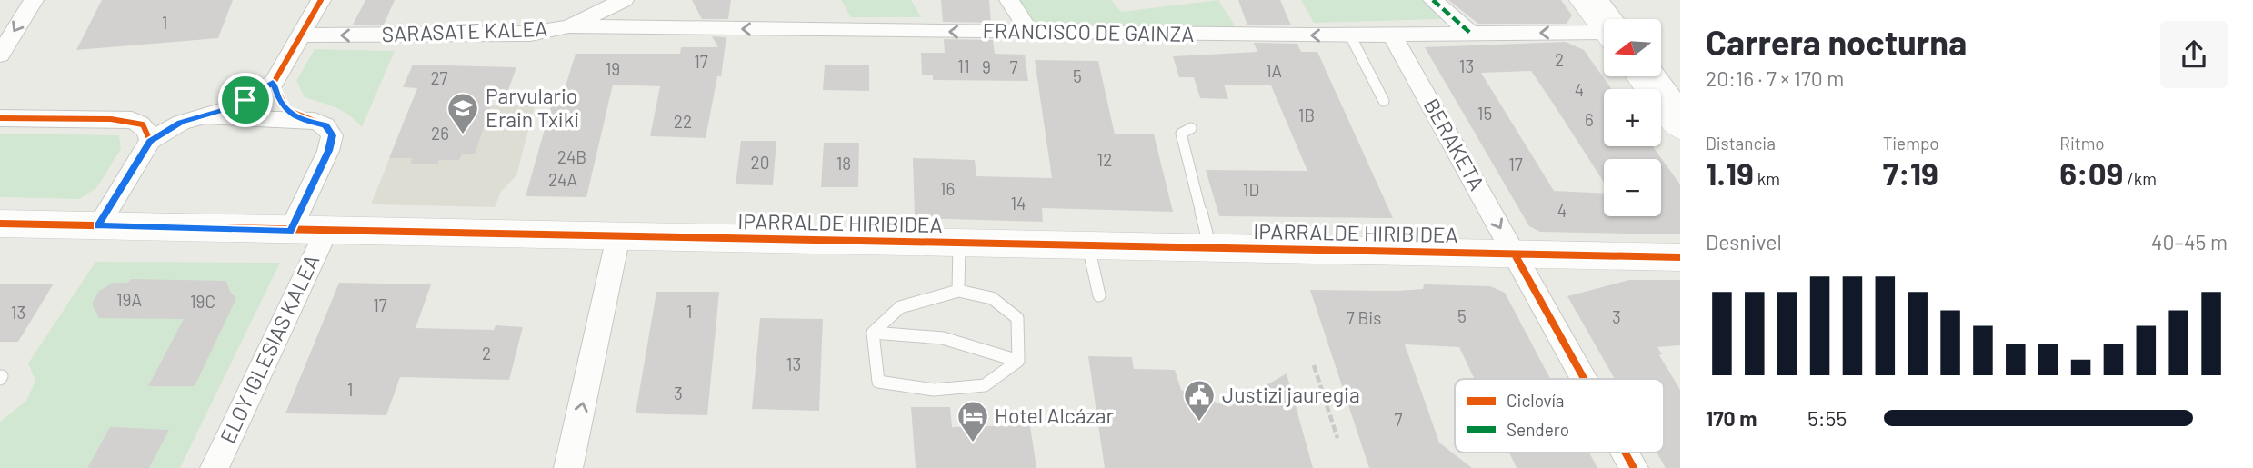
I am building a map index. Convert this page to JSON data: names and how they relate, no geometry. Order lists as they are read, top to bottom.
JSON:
{
  "streets": {
    "main road": ["IPARRALDE HIRIBIDEA"],
    "street": [
      "SARASATE KALEA",
      "FRANCISCO DE GAINZA",
      "BERAKETA",
      "ELOY IGLESIAS KALEA"
    ]
  },
  "crossings": [
    ["SARASATE KALEA", "FRANCISCO DE GAINZA"],
    ["FRANCISCO DE GAINZA", "BERAKETA"],
    ["BERAKETA", "IPARRALDE HIRIBIDEA"],
    ["IPARRALDE HIRIBIDEA", "ELOY IGLESIAS KALEA"]
  ],
  "one_way": ["SARASATE KALEA", "FRANCISCO DE GAINZA", "BERAKETA"],
  "places": {
    "school or university": ["Parvulario Erain Txiki"],
    "public building": ["Justizi jauregia"],
    "hotel": ["Hotel Alcázar"]
  },
  "house_numbers": [
    "1",
    "2",
    "17",
    "11",
    "13",
    "9",
    "7",
    "19",
    "1A",
    "5",
    "27",
    "4",
    "15",
    "1B",
    "6",
    "22",
    "26",
    "24B",
    "12",
    "20",
    "18",
    "17",
    "24A",
    "16",
    "1D",
    "14",
    "4",
    "19A",
    "19C",
    "17",
    "1",
    "13",
    "5",
    "3",
    "7 Bis",
    "2",
    "13",
    "1",
    "3",
    "7"
  ],
  "legend": ["Ciclovía", "Sendero"],
  "north": "left",
  "page": {
    "heading": ["Carrera nocturna", "20:16 · 7 × 170 m"],
    "map_buttons": ["+", "−"],
    "stats": [
      ["Distancia", "1.19 km"],
      ["Tiempo", "7:19"],
      ["Ritmo", "6:09 /km"]
    ],
    "chart": ["Desnivel", "40–45 m"],
    "list": [
      {
        "name": "170 m",
        "note": "5:55"
      }
    ]
  }
}
